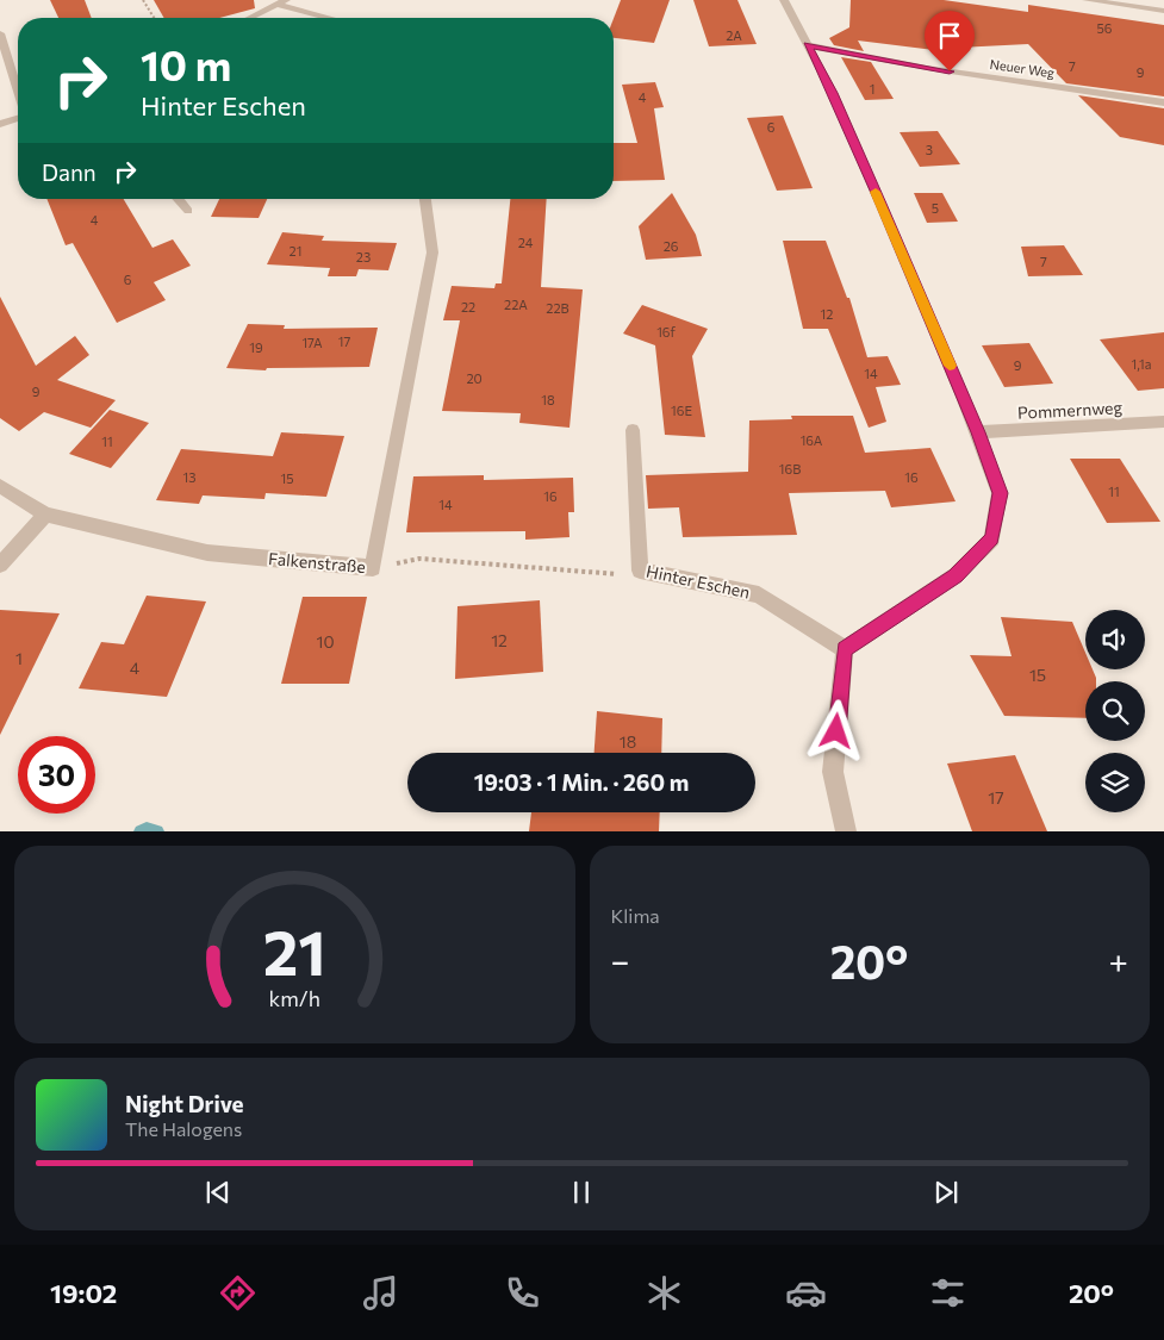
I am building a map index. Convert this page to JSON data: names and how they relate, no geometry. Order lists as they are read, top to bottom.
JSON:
{
  "streets": {
    "street": [
      "Neuer Weg",
      "Pommernweg",
      "Falkenstraße",
      "Hinter Eschen"
    ]
  },
  "house_numbers": [
    "56",
    "2A",
    "7",
    "9",
    "1",
    "4",
    "6",
    "3",
    "5",
    "4",
    "24",
    "26",
    "21",
    "23",
    "7",
    "6",
    "22A",
    "22",
    "22B",
    "12",
    "16f",
    "17",
    "17A",
    "19",
    "1,1a",
    "9",
    "14",
    "20",
    "9",
    "18",
    "16E",
    "16A",
    "11",
    "16B",
    "13",
    "16",
    "15",
    "11",
    "16",
    "14",
    "12",
    "10",
    "1",
    "4",
    "15",
    "18",
    "17"
  ],
  "page": {
    "turn": ["10 m", "Hinter Eschen"],
    "then": "Dann",
    "limit": "30",
    "trip": "19:03 · 1 Min. · 260 m",
    "tile": "Klima",
    "heat": ["−", "20°", "+"],
    "song": ["Night Drive", "The Halogens"],
    "tabs": ["19:02", "20°"],
    "gauge": ["21", "km/h"]
  }
}
